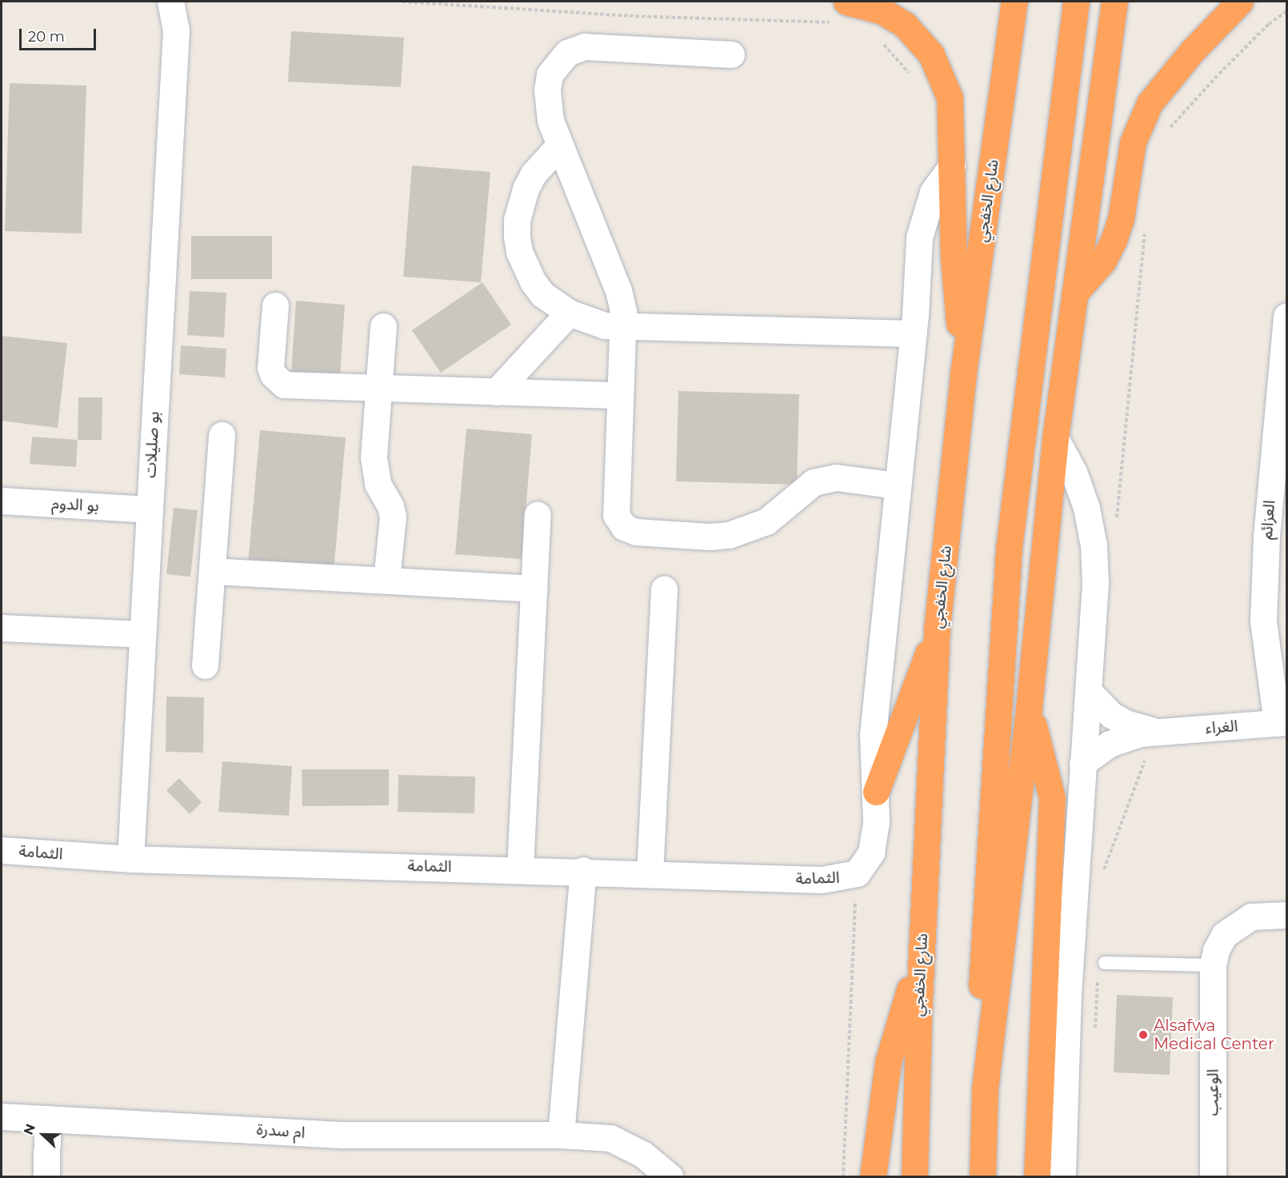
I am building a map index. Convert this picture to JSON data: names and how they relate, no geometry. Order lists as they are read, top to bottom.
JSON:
{
  "streets": {
    "highway": ["شارع الخفجي"],
    "street": [
      "بو صليلات",
      "بو الدوم",
      "العزائم",
      "الغراء",
      "الثمامة",
      "الوعيب",
      "ام سدرة"
    ]
  },
  "crossings": [
    ["بو صليلات", "بو الدوم"],
    ["بو صليلات", "الثمامة"],
    ["العزائم", "الغراء"]
  ],
  "places": ["Alsafwa Medical Center"],
  "scale_bar": "20 m",
  "north": "left"
}
